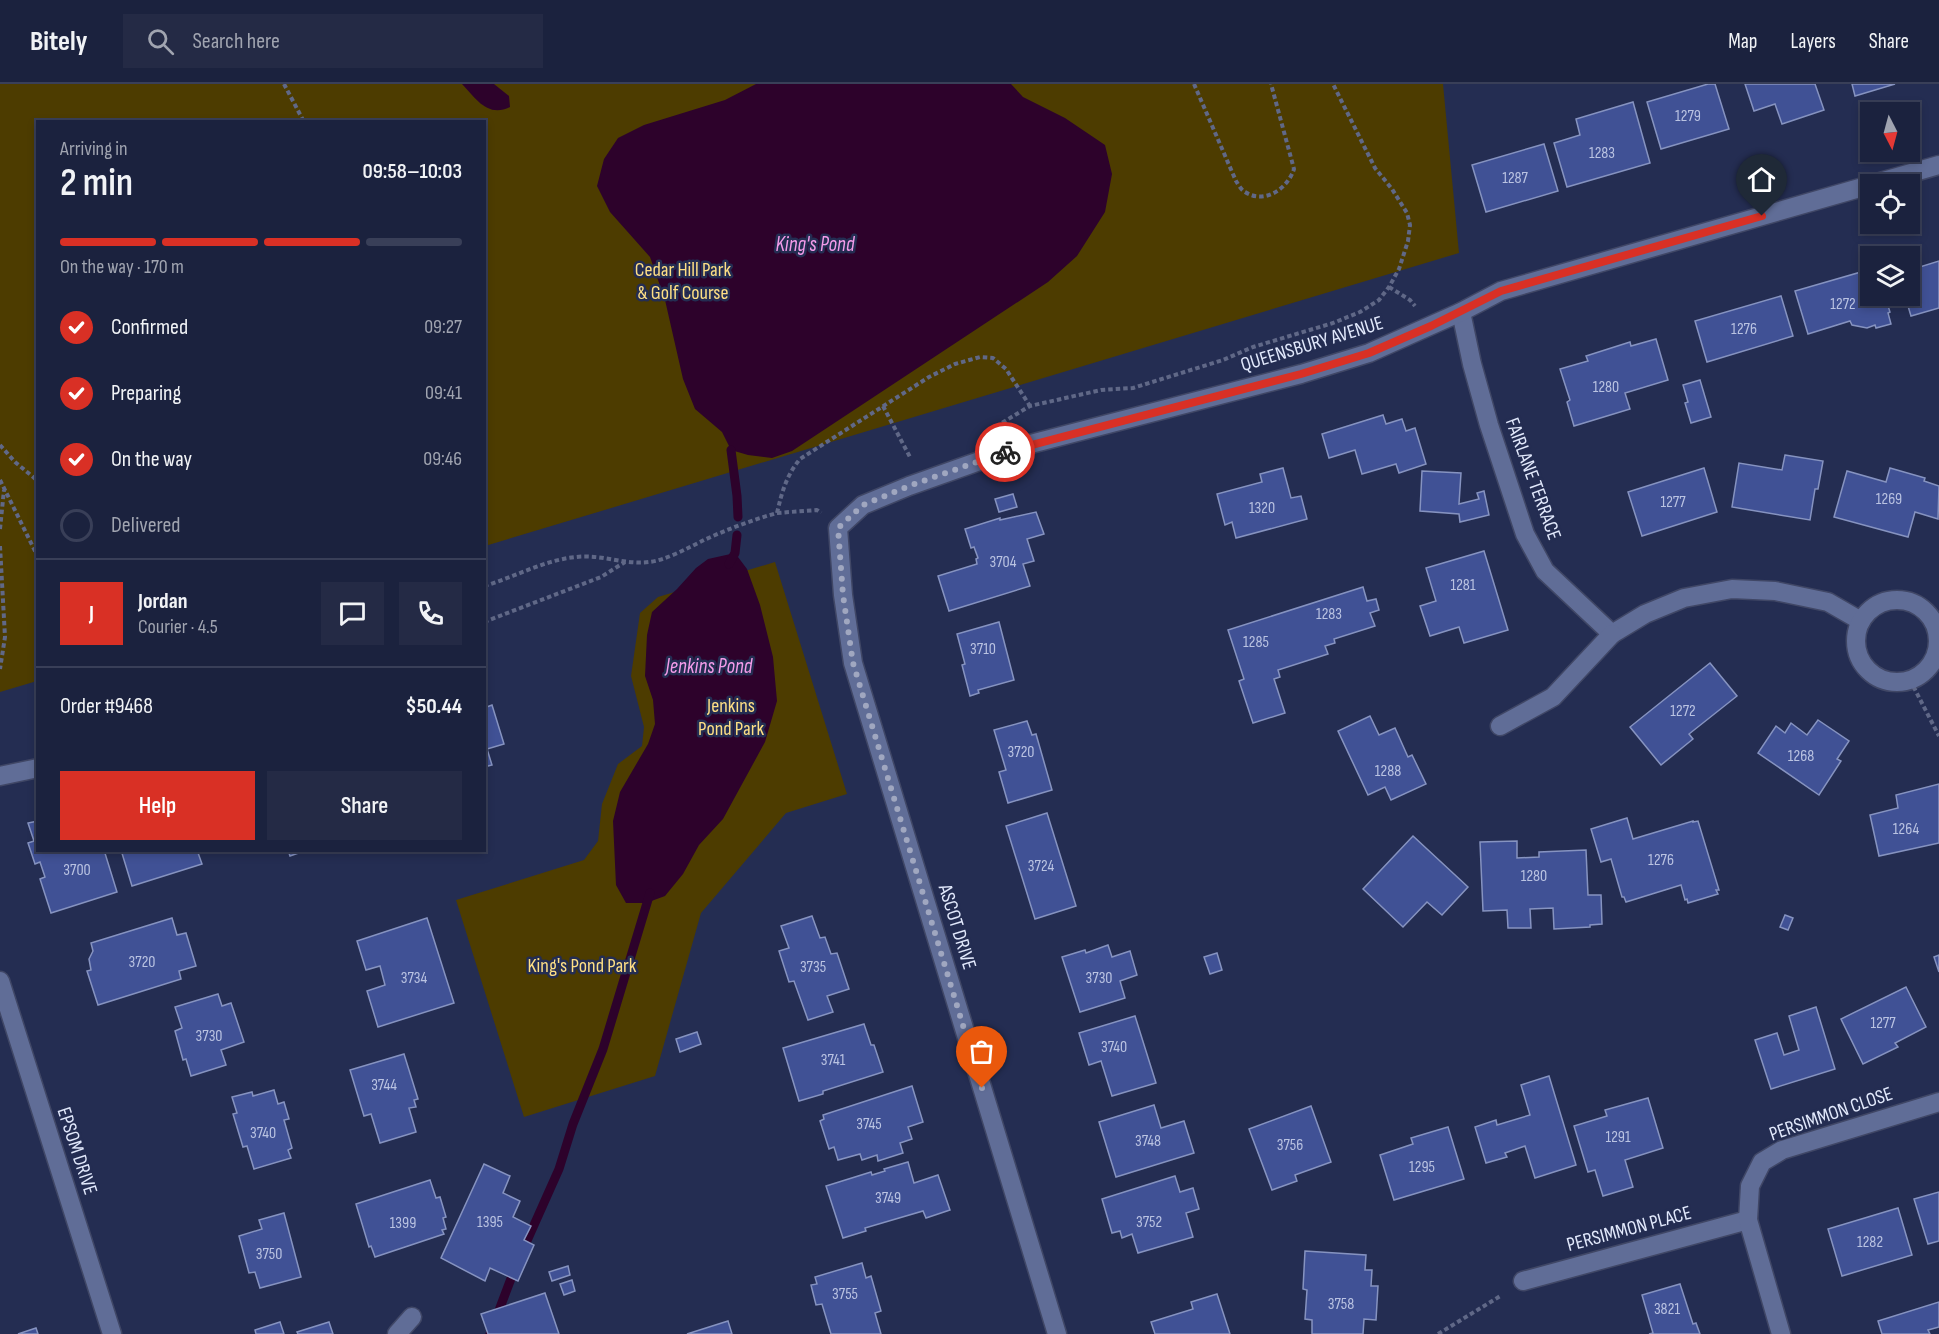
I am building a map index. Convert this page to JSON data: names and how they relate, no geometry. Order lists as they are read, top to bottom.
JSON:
{
  "streets": {
    "street": [
      "QUEENSBURY AVENUE",
      "FAIRLANE TERRACE",
      "ASCOT DRIVE",
      "PERSIMMON CLOSE",
      "EPSOM DRIVE",
      "PERSIMMON PLACE"
    ]
  },
  "crossings": [
    ["QUEENSBURY AVENUE", "FAIRLANE TERRACE"],
    ["QUEENSBURY AVENUE", "ASCOT DRIVE"],
    ["PERSIMMON CLOSE", "PERSIMMON PLACE"]
  ],
  "water": ["King's Pond", "Jenkins Pond"],
  "parks": ["Cedar Hill Park & Golf Course", "Jenkins Pond Park", "King's Pond Park"],
  "house_numbers": [
    "1279",
    "1283",
    "1287",
    "1272",
    "1276",
    "1280",
    "1269",
    "1277",
    "1320",
    "3704",
    "1281",
    "1283",
    "1285",
    "3710",
    "1272",
    "3720",
    "1268",
    "1288",
    "1264",
    "1276",
    "3724",
    "3700",
    "1280",
    "3720",
    "3735",
    "3734",
    "3730",
    "1277",
    "3730",
    "3740",
    "3741",
    "3744",
    "3745",
    "3740",
    "1291",
    "3748",
    "3756",
    "1295",
    "3749",
    "1395",
    "3752",
    "1399",
    "1282",
    "3750",
    "3755",
    "3758",
    "3821"
  ],
  "north": "bottom",
  "page": {
    "header": "Bitely",
    "search": "Search here",
    "nav": ["Map", "Layers", "Share"],
    "heading": ["2 min", "Arriving in", "09:58–10:03"],
    "panel": [
      "Jordan",
      "Courier · 4.5",
      "Order #9468",
      "$50.44"
    ],
    "bar": "On the way · 170 m",
    "list": [
      ["Confirmed", "09:27"],
      ["Preparing", "09:41"],
      ["On the way", "09:46"],
      "Delivered"
    ],
    "round": "J",
    "buttons": ["Help", "Share"]
  }
}
